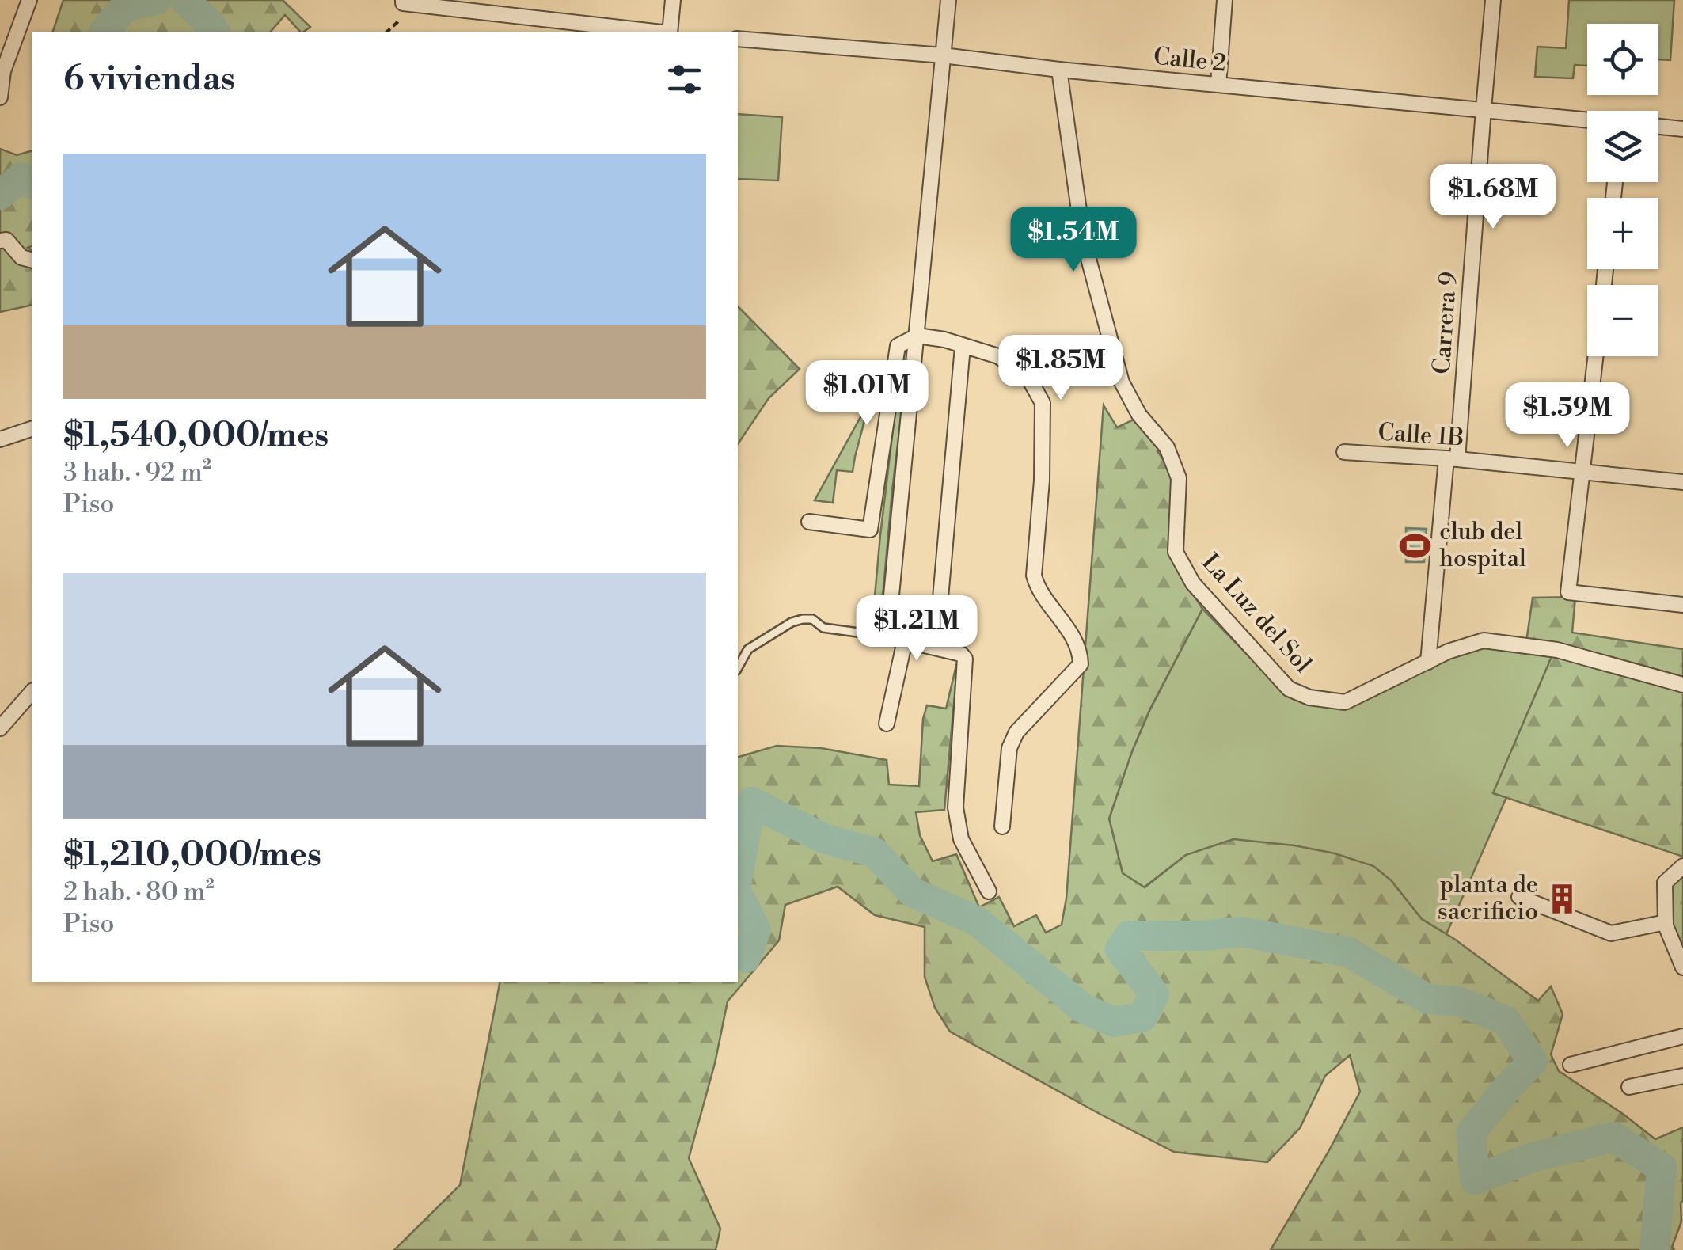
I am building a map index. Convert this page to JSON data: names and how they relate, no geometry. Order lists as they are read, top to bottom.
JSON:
{
  "streets": {
    "street": [
      "Calle 2",
      "Carrera 9",
      "Calle 1B",
      "La Luz del Sol"
    ]
  },
  "crossings": [
    ["Calle 2", "Carrera 9"],
    ["Calle 2", "La Luz del Sol"],
    ["Carrera 9", "Calle 1B"],
    ["Carrera 9", "La Luz del Sol"]
  ],
  "places": {
    "sports": ["club del hospital"],
    "building": ["planta de sacrificio"]
  },
  "page": {
    "map_buttons": ["+", "−"],
    "heading": "6 viviendas",
    "list": [
      {
        "name": "$1,540,000/mes",
        "note": "3 hab. · 92 m² · Piso"
      },
      {
        "name": "$1,210,000/mes",
        "note": "2 hab. · 80 m² · Piso"
      }
    ],
    "price": [
      "$1.68M",
      "$1.54M",
      "$1.85M",
      "$1.01M",
      "$1.59M",
      "$1.21M"
    ]
  }
}
